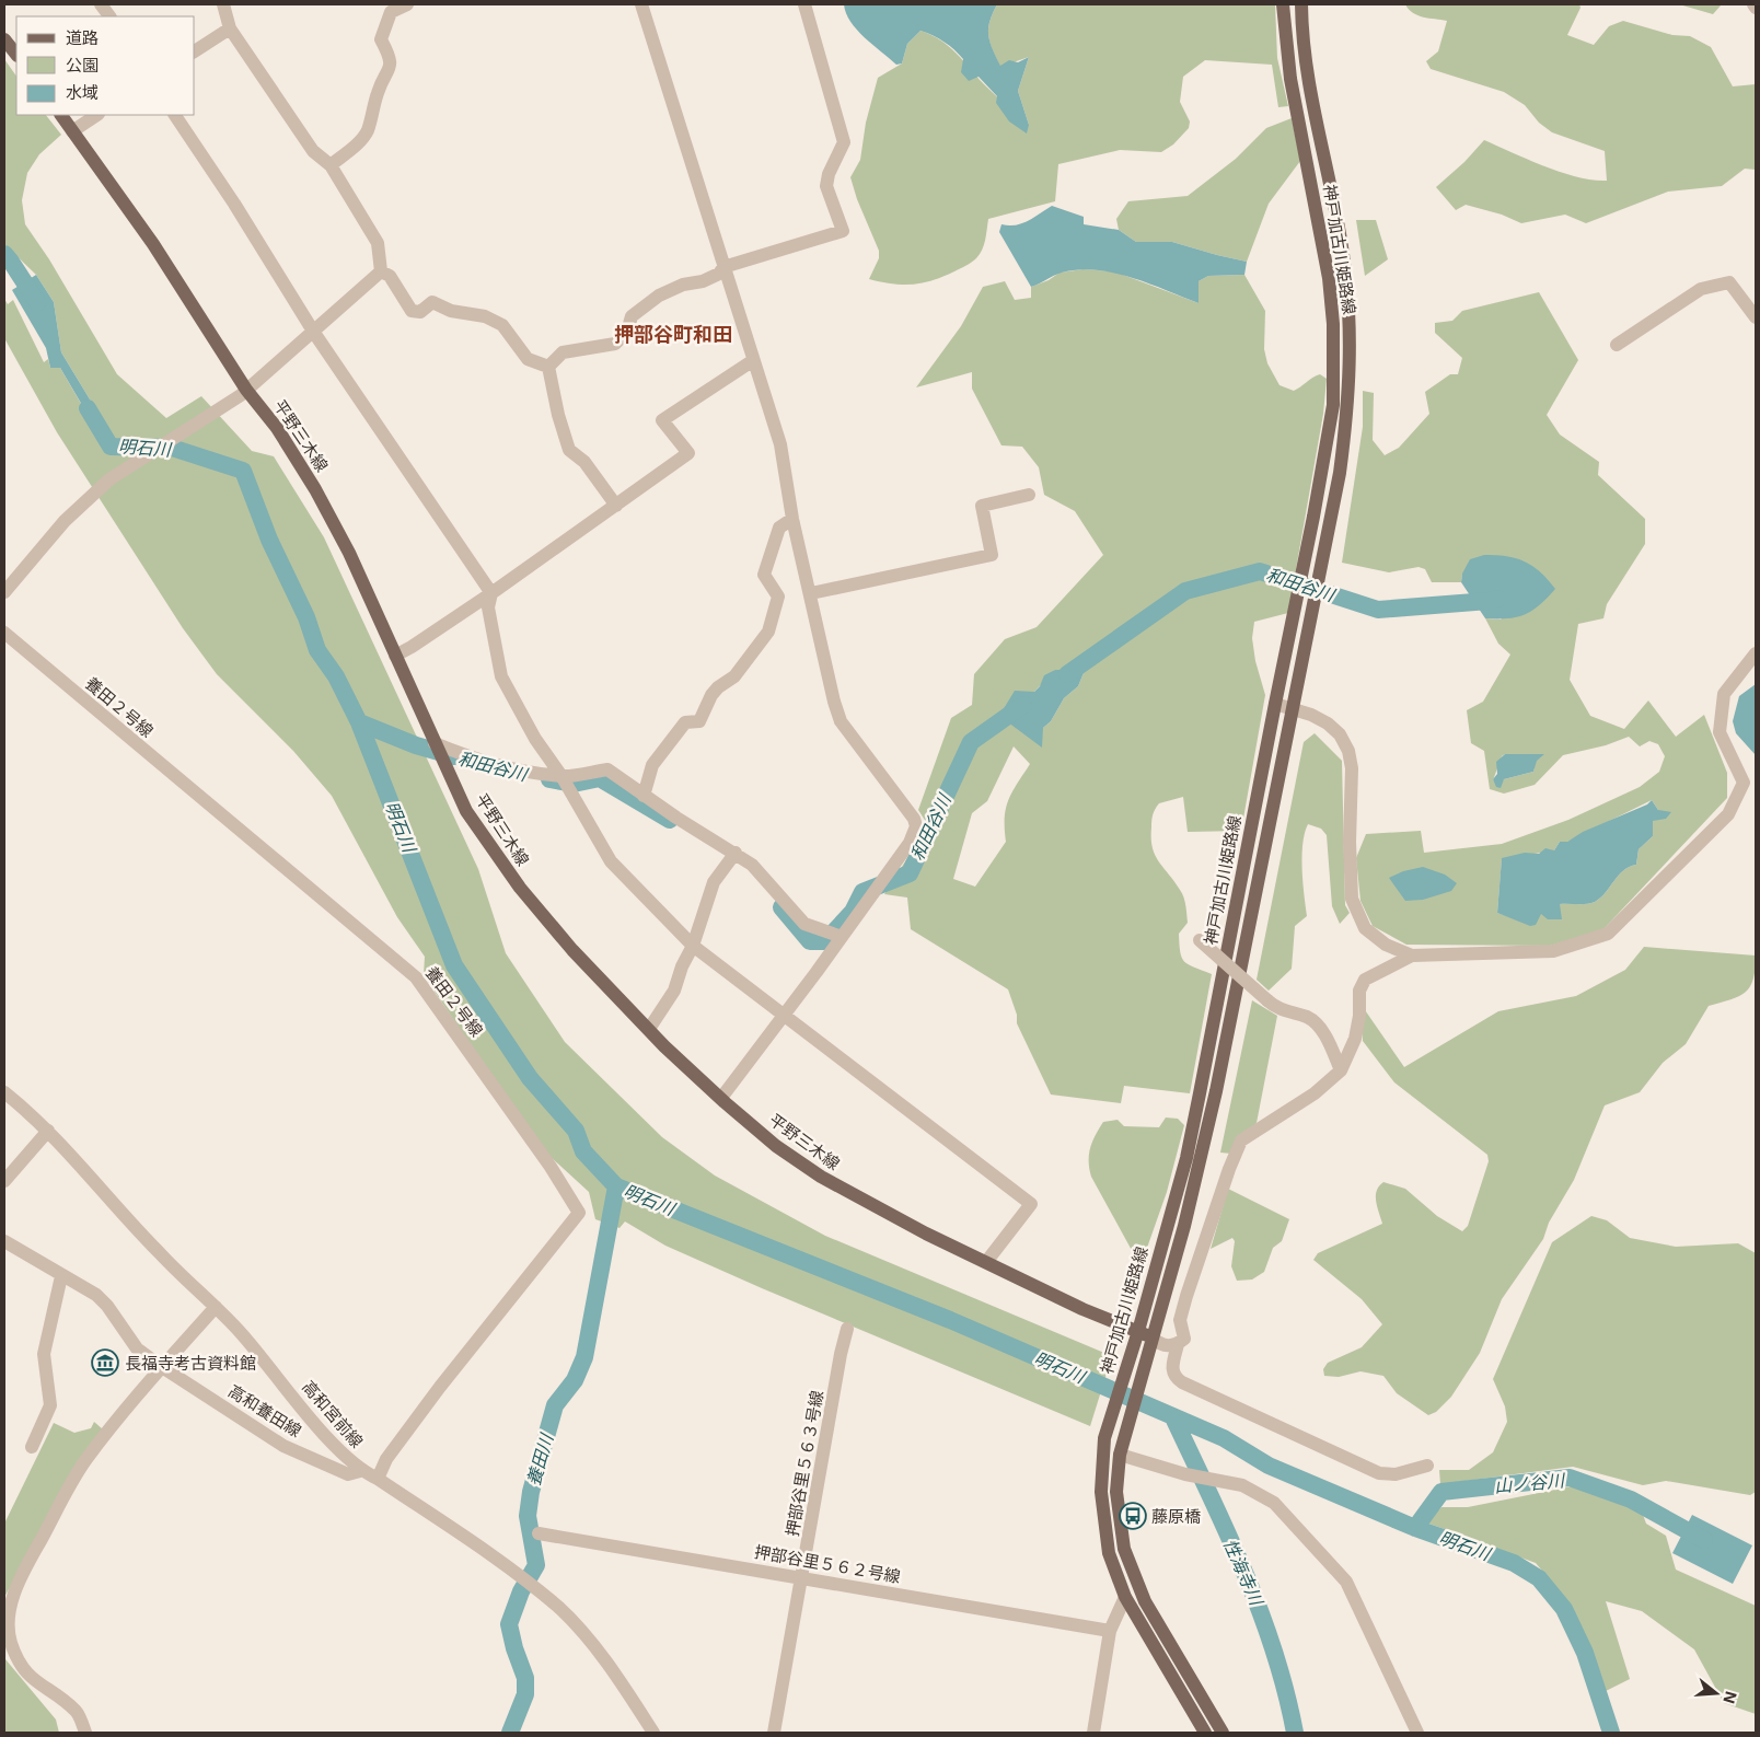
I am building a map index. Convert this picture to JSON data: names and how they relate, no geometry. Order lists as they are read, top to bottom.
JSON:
{
  "streets": {
    "main road": ["神戸加古川姫路線", "平野三木線"],
    "street": [
      "養田２号線",
      "高和養田線",
      "高和宮前線",
      "押部谷里５６３号線",
      "押部谷里５６２号線"
    ]
  },
  "crossings": [
    ["神戸加古川姫路線", "平野三木線"],
    ["養田２号線", "高和宮前線"],
    ["高和養田線", "高和宮前線"],
    ["押部谷里５６３号線", "押部谷里５６２号線"]
  ],
  "districts": ["押部谷町和田"],
  "water": [
    "明石川",
    "和田谷川",
    "養田川",
    "山ノ谷川",
    "性海寺川"
  ],
  "places": {
    "museum": ["長福寺考古資料館"],
    "bus stop": ["藤原橋"]
  },
  "legend": ["道路", "公園", "水域"],
  "north": "right"
}
